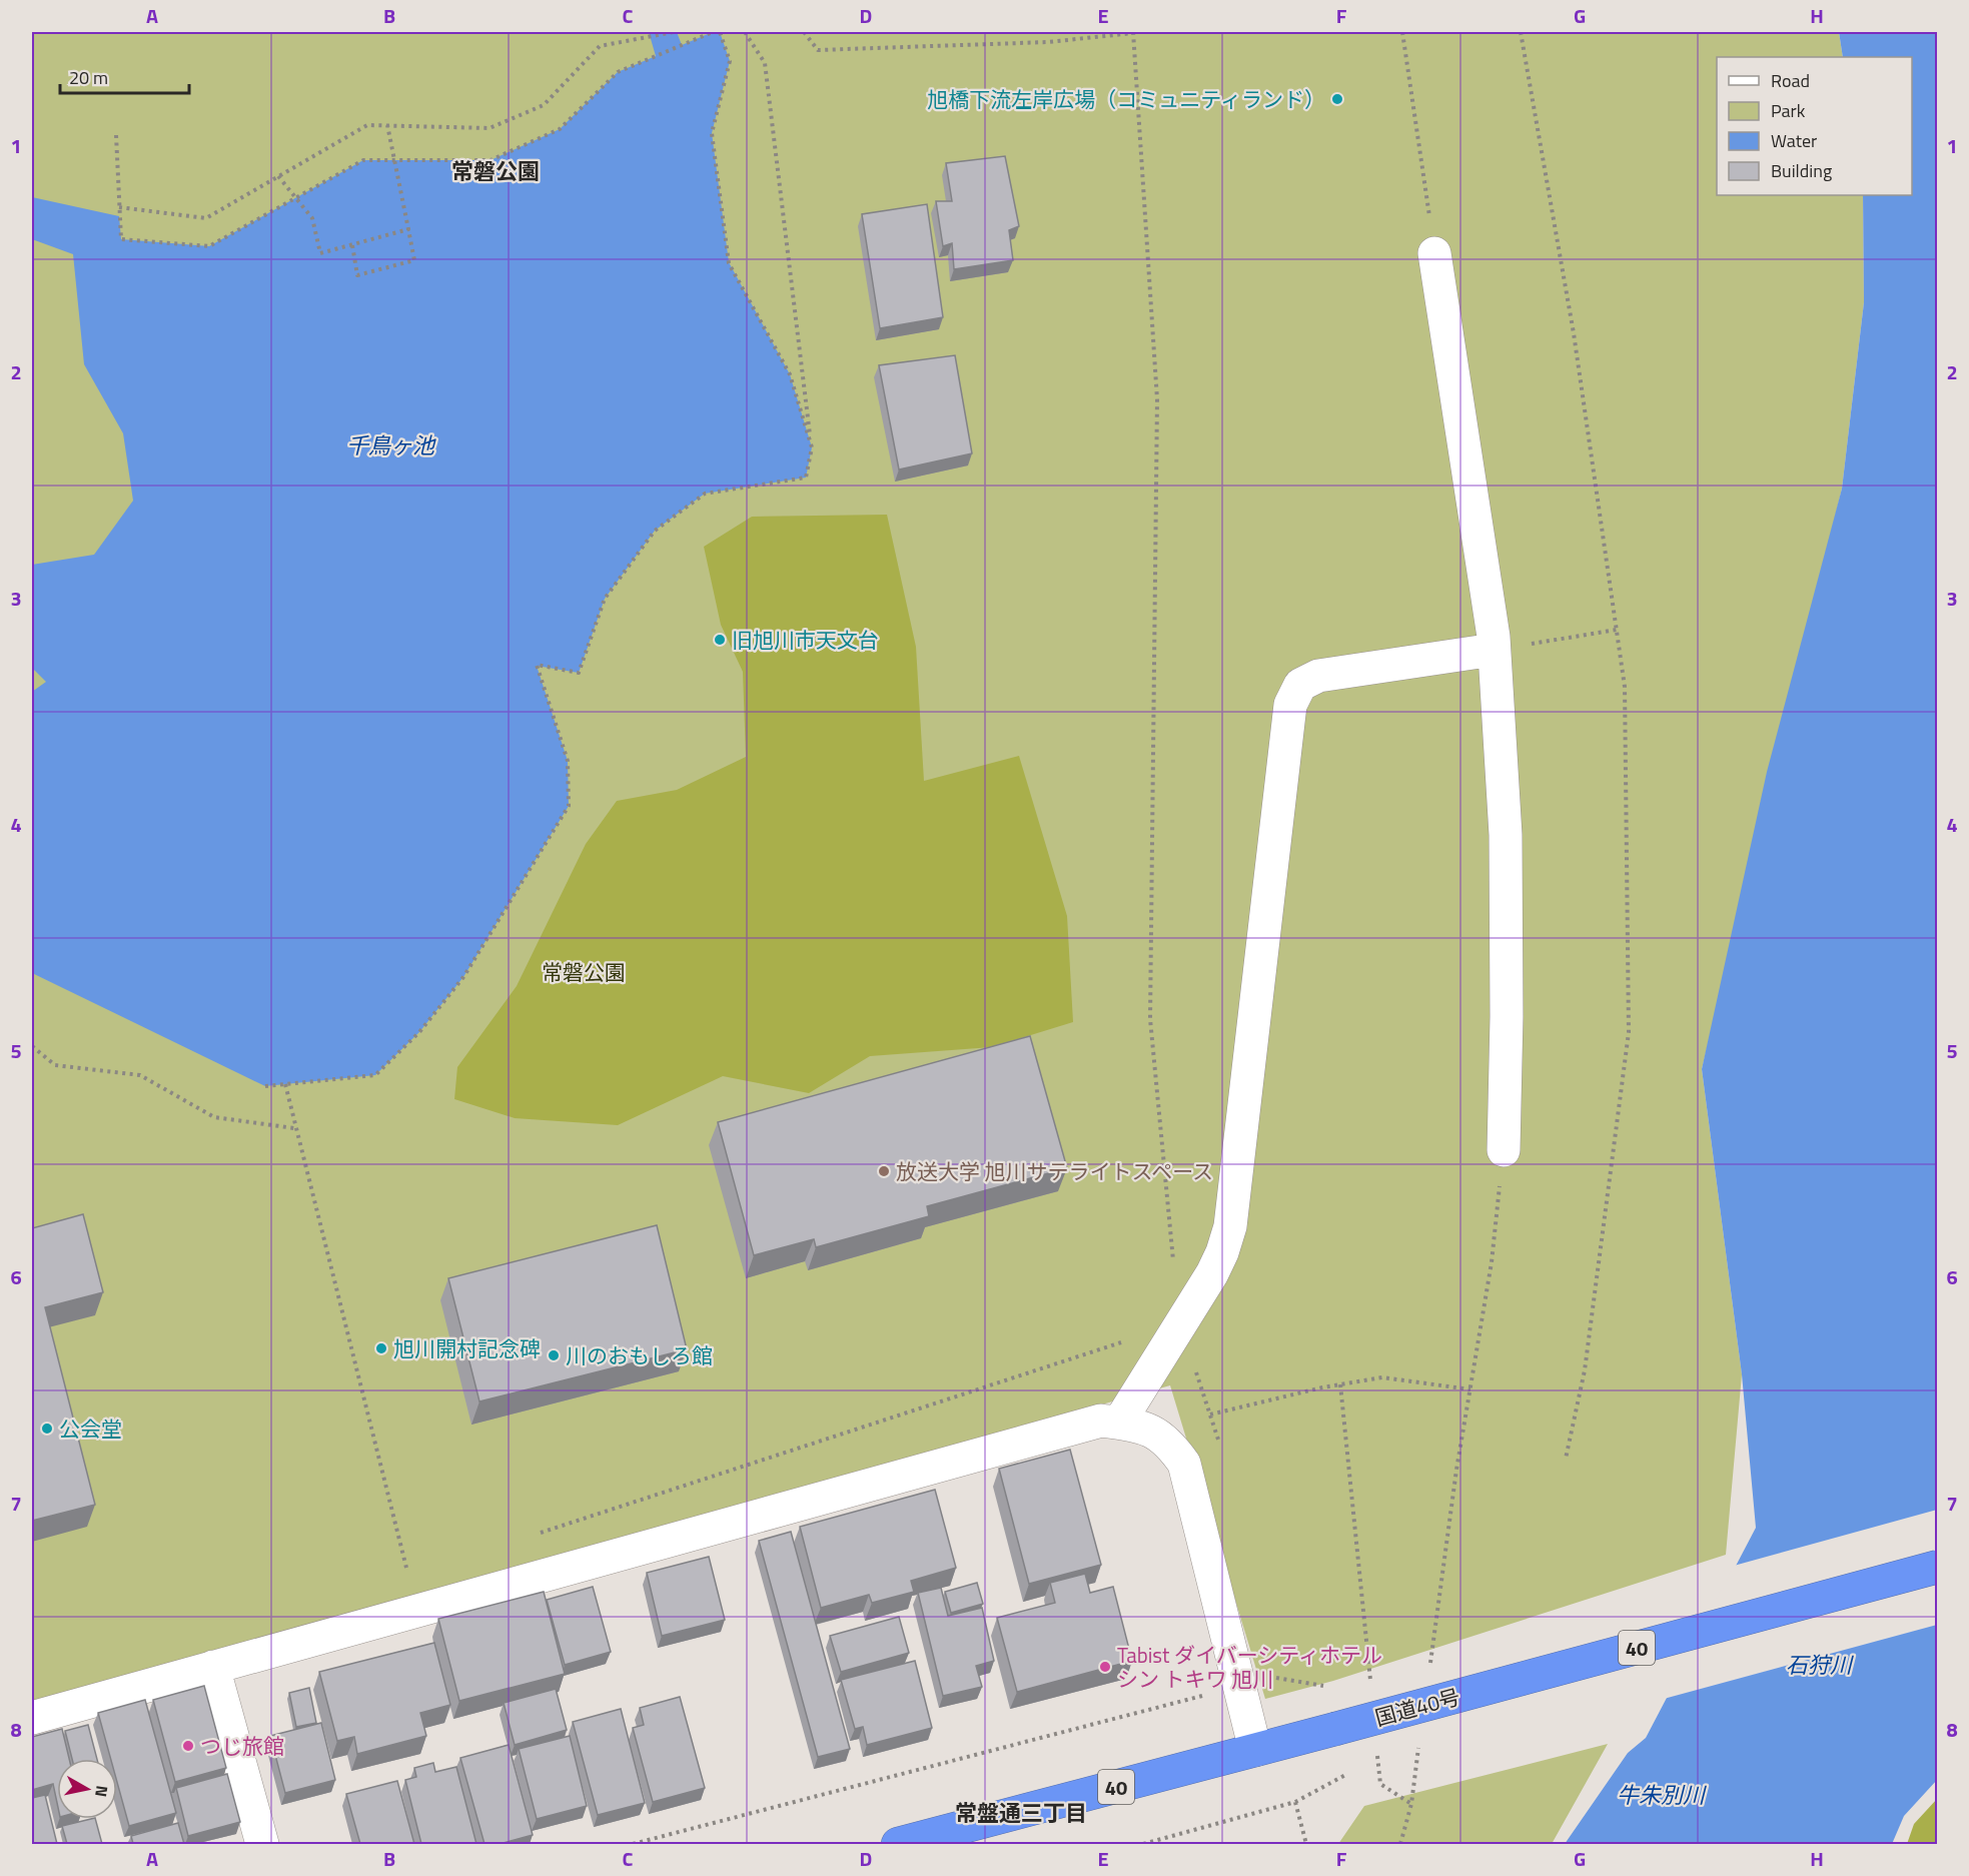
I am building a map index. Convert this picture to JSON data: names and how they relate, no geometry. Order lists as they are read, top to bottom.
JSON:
{
  "streets": {
    "highway": ["40", "国道40号"]
  },
  "districts": ["常磐公園", "常盤通三丁目"],
  "water": ["千鳥ヶ池", "石狩川", "牛朱別川"],
  "parks": ["常磐公園"],
  "places": [
    "旭橋下流左岸広場（コミュニティランド）",
    "旧旭川市天文台",
    "放送大学 旭川サテライトスペース",
    "旭川開村記念碑",
    "川のおもしろ館",
    "公会堂",
    "Tabist ダイバーシティホテル シン トキワ 旭川",
    "つじ旅館"
  ],
  "legend": [
    "Road",
    "Park",
    "Water",
    "Building"
  ],
  "scale_bar": "20 m",
  "north": "right",
  "grid": {
    "columns": [
      "A",
      "B",
      "C",
      "D",
      "E",
      "F",
      "G",
      "H"
    ],
    "rows": [
      "1",
      "2",
      "3",
      "4",
      "5",
      "6",
      "7",
      "8"
    ]
  }
}
